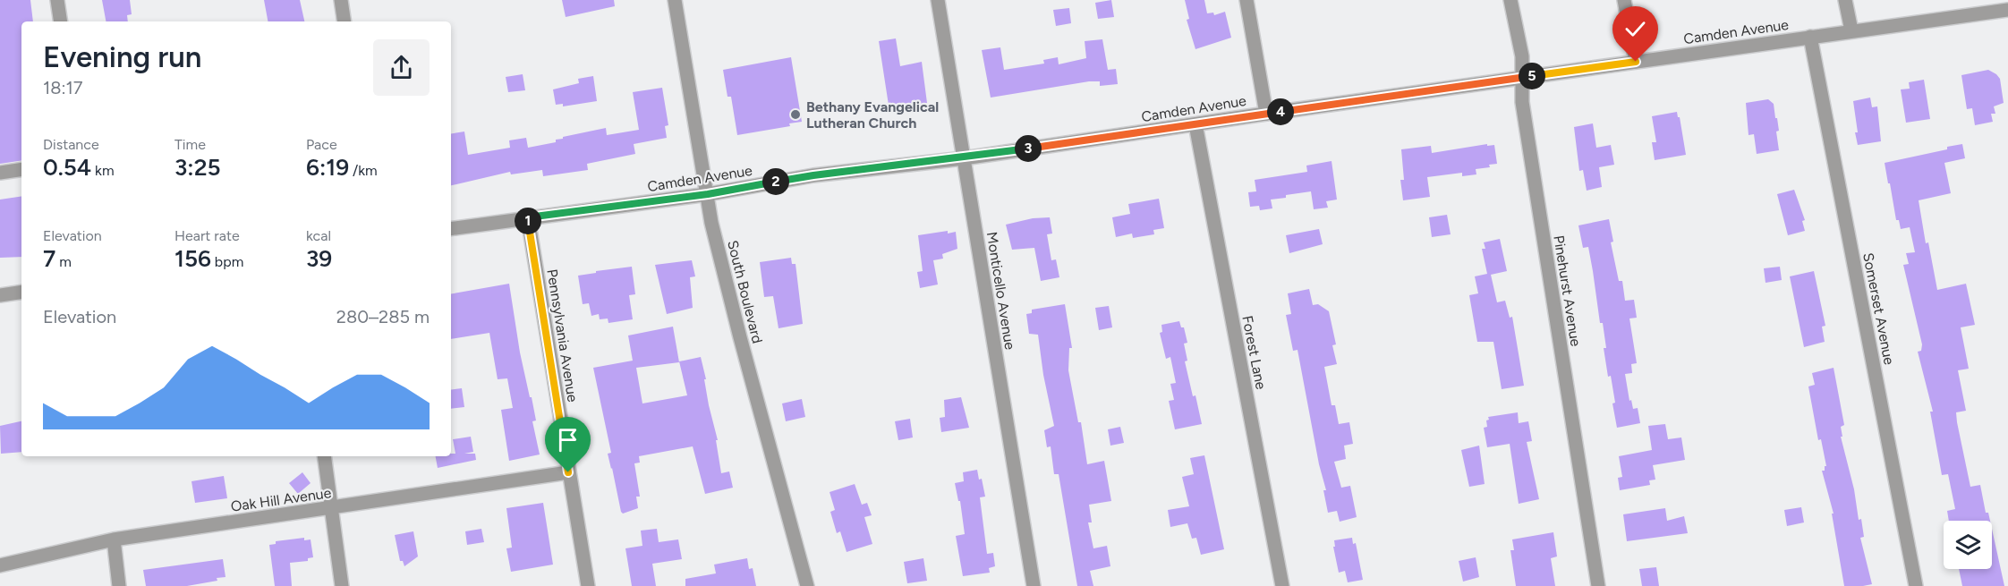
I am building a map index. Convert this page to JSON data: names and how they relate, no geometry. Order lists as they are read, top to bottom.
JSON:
{
  "streets": {
    "street": [
      "Camden Avenue",
      "Monticello Avenue",
      "Pinehurst Avenue",
      "South Boulevard",
      "Somerset Avenue",
      "Pennsylvania Avenue",
      "Forest Lane",
      "Oak Hill Avenue"
    ]
  },
  "crossings": [
    ["Camden Avenue", "Monticello Avenue"],
    ["Camden Avenue", "Pinehurst Avenue"],
    ["Camden Avenue", "South Boulevard"],
    ["Camden Avenue", "Somerset Avenue"],
    ["Camden Avenue", "Pennsylvania Avenue"],
    ["Camden Avenue", "Forest Lane"],
    ["Pennsylvania Avenue", "Oak Hill Avenue"]
  ],
  "places": ["Bethany Evangelical Lutheran Church"],
  "page": {
    "heading": ["Evening run", "18:17"],
    "pins": [
      "5",
      "4",
      "3",
      "2",
      "1"
    ],
    "stats": [
      ["Distance", "0.54 km"],
      ["Time", "3:25"],
      ["Pace", "6:19 /km"],
      ["Elevation", "7 m"],
      ["Heart rate", "156 bpm"],
      ["kcal", "39"]
    ],
    "chart": ["Elevation", "280–285 m"]
  }
}
